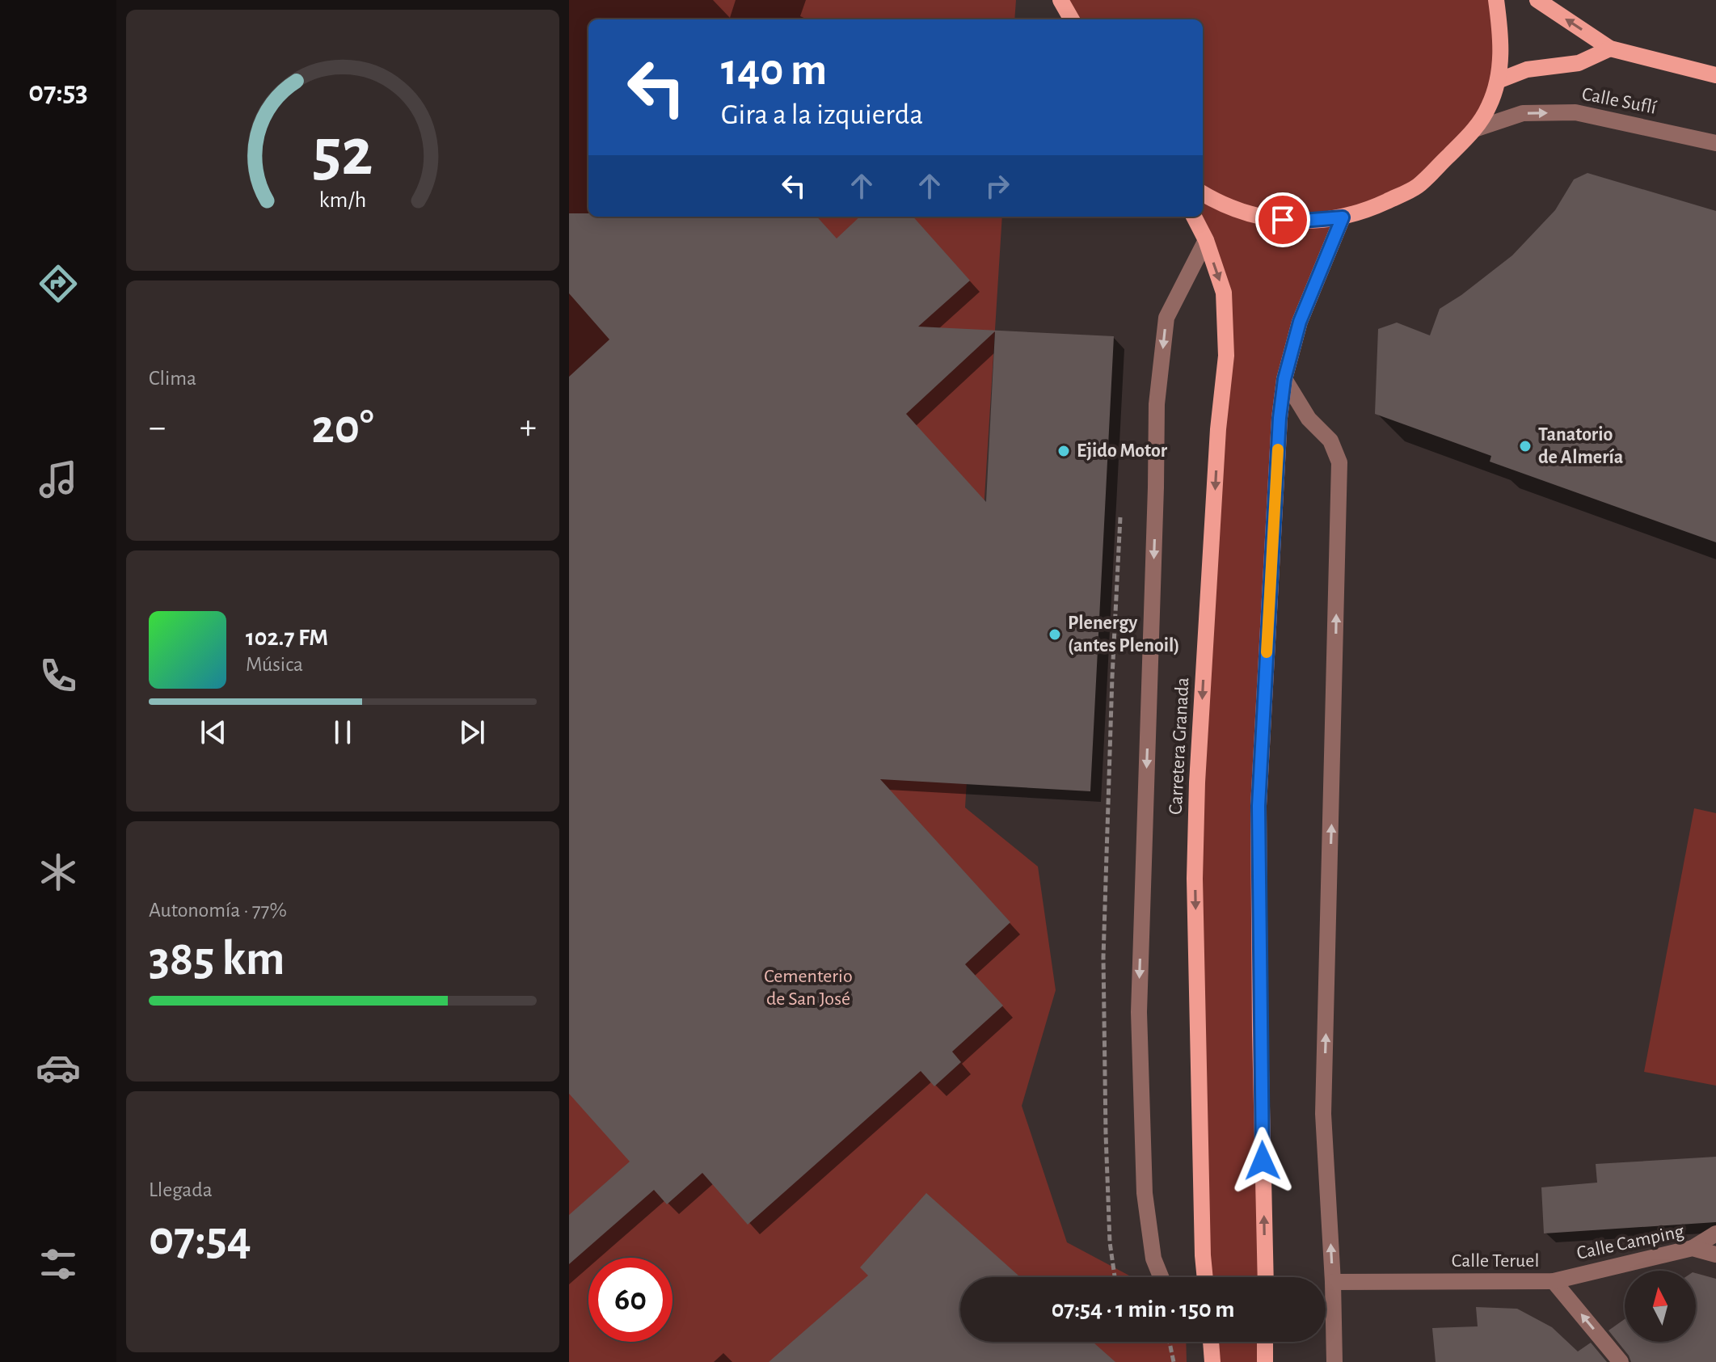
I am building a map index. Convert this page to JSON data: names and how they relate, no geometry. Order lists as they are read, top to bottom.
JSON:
{
  "streets": {
    "main road": ["Calle Suflí", "Carretera Granada"],
    "street": ["Calle Camping", "Calle Teruel"]
  },
  "crossings": [
    ["Calle Camping", "Calle Teruel"]
  ],
  "parks": ["Cementerio de San José"],
  "places": ["Tanatorio de Almería", "Ejido Motor", "Plenergy (antes Plenoil)"],
  "north": "top",
  "page": {
    "tabs": "07:53",
    "turn": ["140 m", "Gira a la izquierda"],
    "tile": [
      "Clima",
      ["Autonomía · 77%", "385 km"],
      ["Llegada", "07:54"]
    ],
    "heat": ["−", "20°", "+"],
    "song": ["102.7 FM", "Música"],
    "limit": "60",
    "trip": "07:54 · 1 min · 150 m",
    "gauge": ["52", "km/h"]
  }
}
